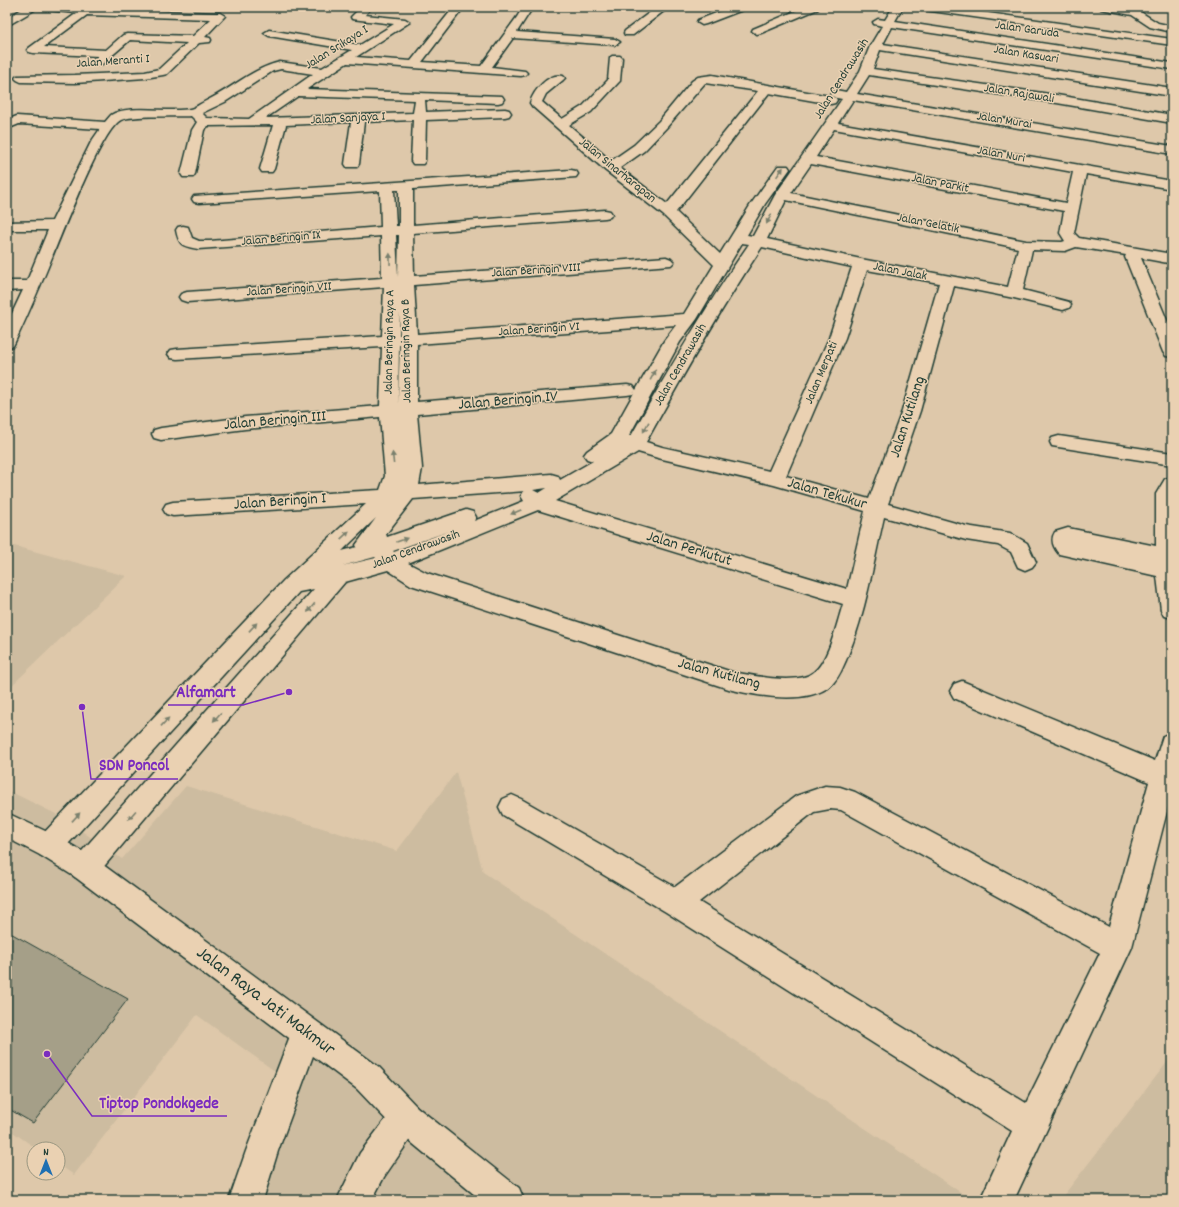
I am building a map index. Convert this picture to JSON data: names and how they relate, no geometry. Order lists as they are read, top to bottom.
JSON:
{
  "streets": {
    "street": [
      "Jalan Garuda",
      "Jalan Srikaya I",
      "Jalan Kasuari",
      "Jalan Meranti I",
      "Jalan Cendrawasih",
      "Jalan Rajawali",
      "Jalan Sanjaya I",
      "Jalan Murai",
      "Jalan Nuri",
      "Jalan Sinarharapan",
      "Jalan Parkit",
      "Jalan Gelatik",
      "Jalan Beringin IX",
      "Jalan Beringin VIII",
      "Jalan Jalak",
      "Jalan Beringin VII",
      "Jalan Beringin VI",
      "Jalan Beringin Raya A",
      "Jalan Beringin Raya B",
      "Jalan Merpati",
      "Jalan Beringin IV",
      "Jalan Kutilang",
      "Jalan Beringin III",
      "Jalan Tekukur",
      "Jalan Beringin I",
      "Jalan Perkutut",
      "Jalan Raya Jati Makmur"
    ]
  },
  "crossings": [
    ["Jalan Garuda", "Jalan Cendrawasih"],
    ["Jalan Srikaya I", "Jalan Sanjaya I"],
    ["Jalan Kasuari", "Jalan Cendrawasih"],
    ["Jalan Cendrawasih", "Jalan Rajawali"],
    ["Jalan Cendrawasih", "Jalan Murai"],
    ["Jalan Cendrawasih", "Jalan Nuri"],
    ["Jalan Cendrawasih", "Jalan Sinarharapan"],
    ["Jalan Cendrawasih", "Jalan Parkit"],
    ["Jalan Cendrawasih", "Jalan Gelatik"],
    ["Jalan Cendrawasih", "Jalan Jalak"],
    ["Jalan Cendrawasih", "Jalan Beringin VI"],
    ["Jalan Cendrawasih", "Jalan Beringin Raya A"],
    ["Jalan Cendrawasih", "Jalan Beringin Raya B"],
    ["Jalan Cendrawasih", "Jalan Kutilang"],
    ["Jalan Cendrawasih", "Jalan Tekukur"],
    ["Jalan Cendrawasih", "Jalan Beringin I"],
    ["Jalan Cendrawasih", "Jalan Perkutut"],
    ["Jalan Cendrawasih", "Jalan Raya Jati Makmur"],
    ["Jalan Murai", "Jalan Sinarharapan"],
    ["Jalan Beringin IX", "Jalan Beringin Raya A"],
    ["Jalan Beringin VIII", "Jalan Beringin VII"],
    ["Jalan Beringin VIII", "Jalan Beringin Raya A"],
    ["Jalan Beringin VIII", "Jalan Beringin Raya B"],
    ["Jalan Jalak", "Jalan Merpati"],
    ["Jalan Jalak", "Jalan Kutilang"],
    ["Jalan Beringin VII", "Jalan Beringin Raya A"],
    ["Jalan Beringin VII", "Jalan Beringin Raya B"],
    ["Jalan Beringin VI", "Jalan Beringin Raya A"],
    ["Jalan Beringin VI", "Jalan Beringin Raya B"],
    ["Jalan Beringin Raya A", "Jalan Beringin Raya B"],
    ["Jalan Beringin Raya A", "Jalan Beringin IV"],
    ["Jalan Beringin Raya A", "Jalan Beringin III"],
    ["Jalan Beringin Raya A", "Jalan Beringin I"],
    ["Jalan Beringin Raya B", "Jalan Beringin IV"],
    ["Jalan Beringin Raya B", "Jalan Beringin I"],
    ["Jalan Merpati", "Jalan Tekukur"],
    ["Jalan Beringin IV", "Jalan Beringin III"],
    ["Jalan Kutilang", "Jalan Tekukur"],
    ["Jalan Kutilang", "Jalan Perkutut"]
  ],
  "places": ["Alfamart", "SDN Poncol", "Tiptop Pondokgede"],
  "north": "top"
}
